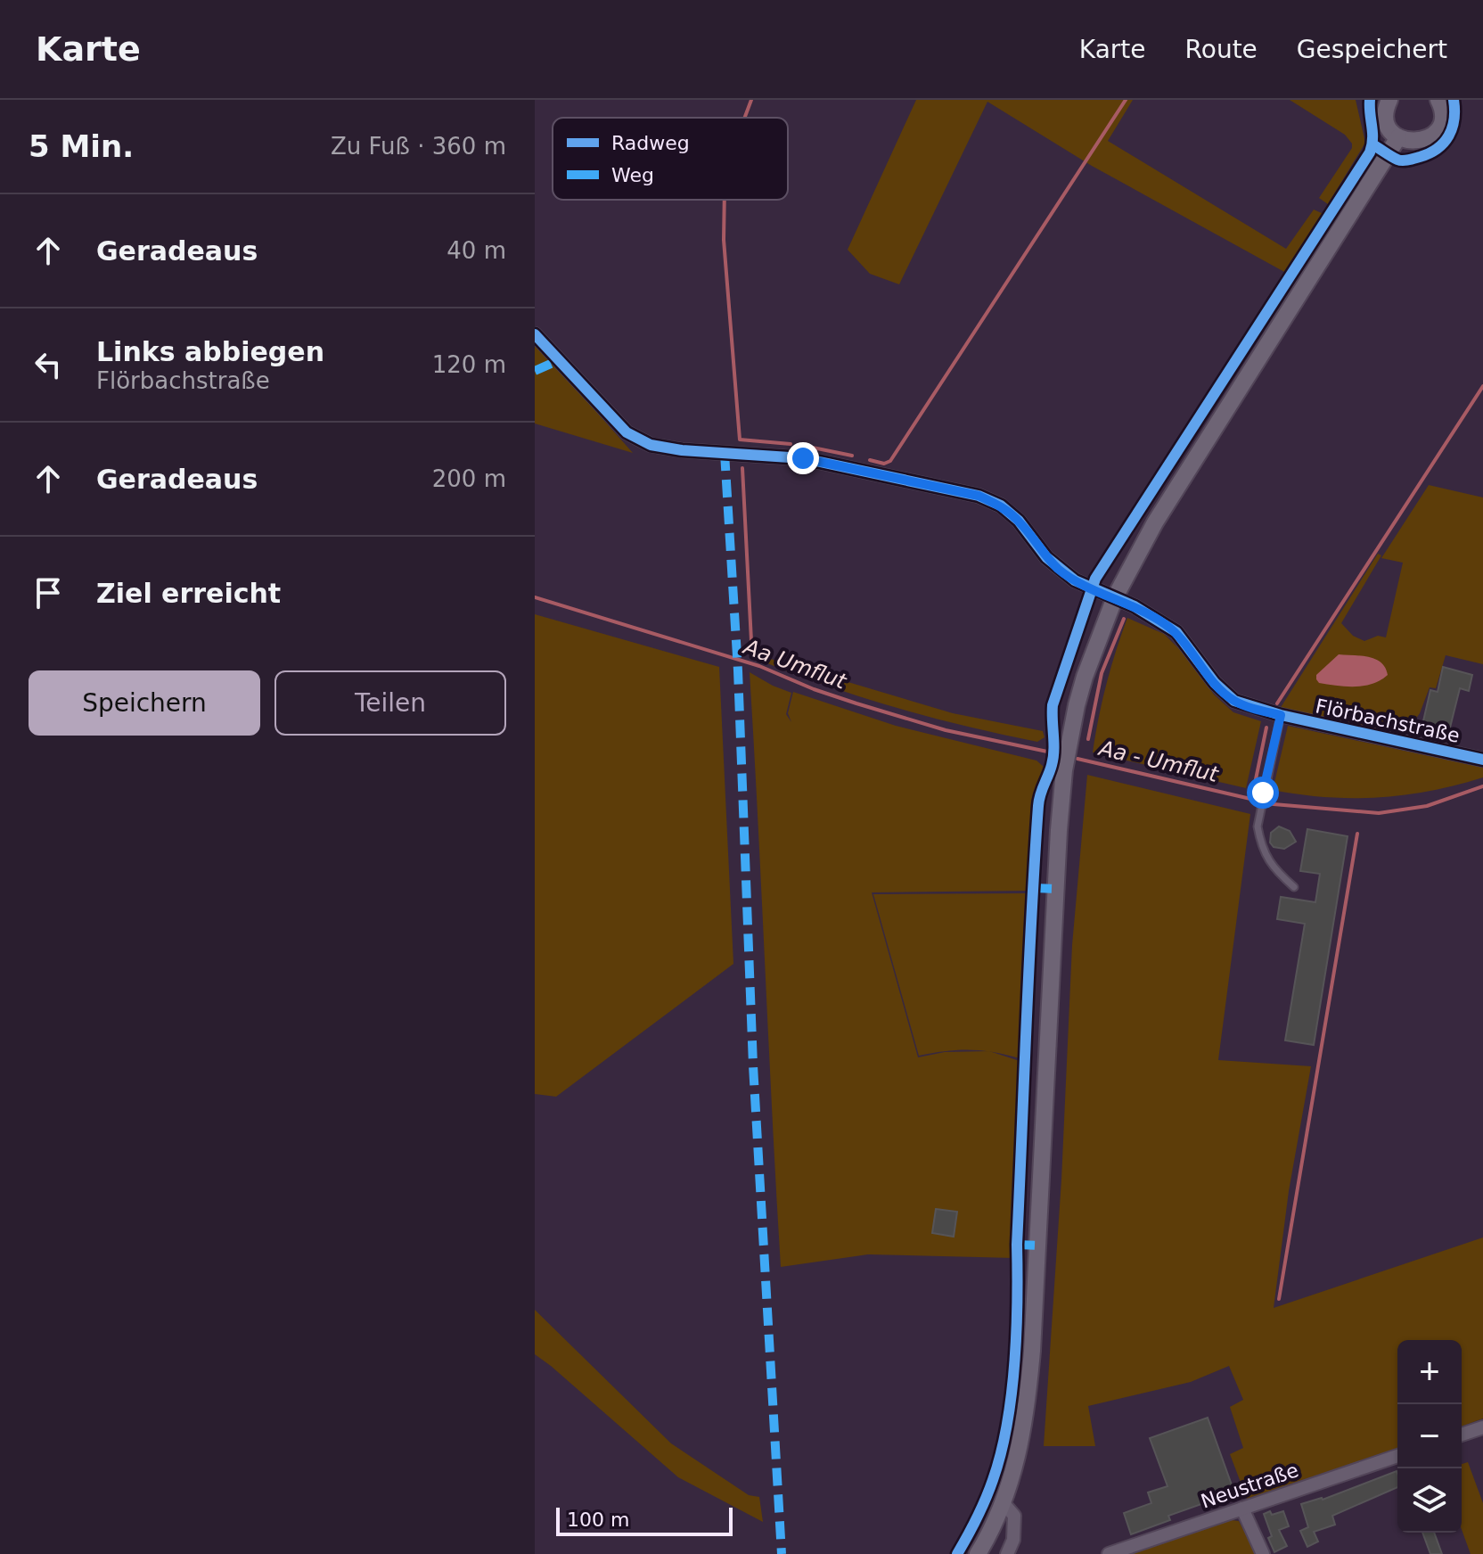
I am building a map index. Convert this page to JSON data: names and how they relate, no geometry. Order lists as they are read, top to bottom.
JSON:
{
  "streets": {
    "street": ["Flörbachstraße", "Neustraße"]
  },
  "water": ["Aa Umflut", "Aa - Umflut"],
  "legend": ["Radweg", "Weg"],
  "scale_bar": "100 m",
  "page": {
    "header": "Karte",
    "nav": ["Karte", "Route", "Gespeichert"],
    "heading": ["5 Min.", "Zu Fuß · 360 m"],
    "list": [
      ["Geradeaus", "40 m"],
      ["Links abbiegen", "Flörbachstraße", "120 m"],
      ["Geradeaus", "200 m"],
      "Ziel erreicht"
    ],
    "buttons": ["Speichern", "Teilen"],
    "map_buttons": ["+", "−"],
    "scale": "100 m"
  }
}
